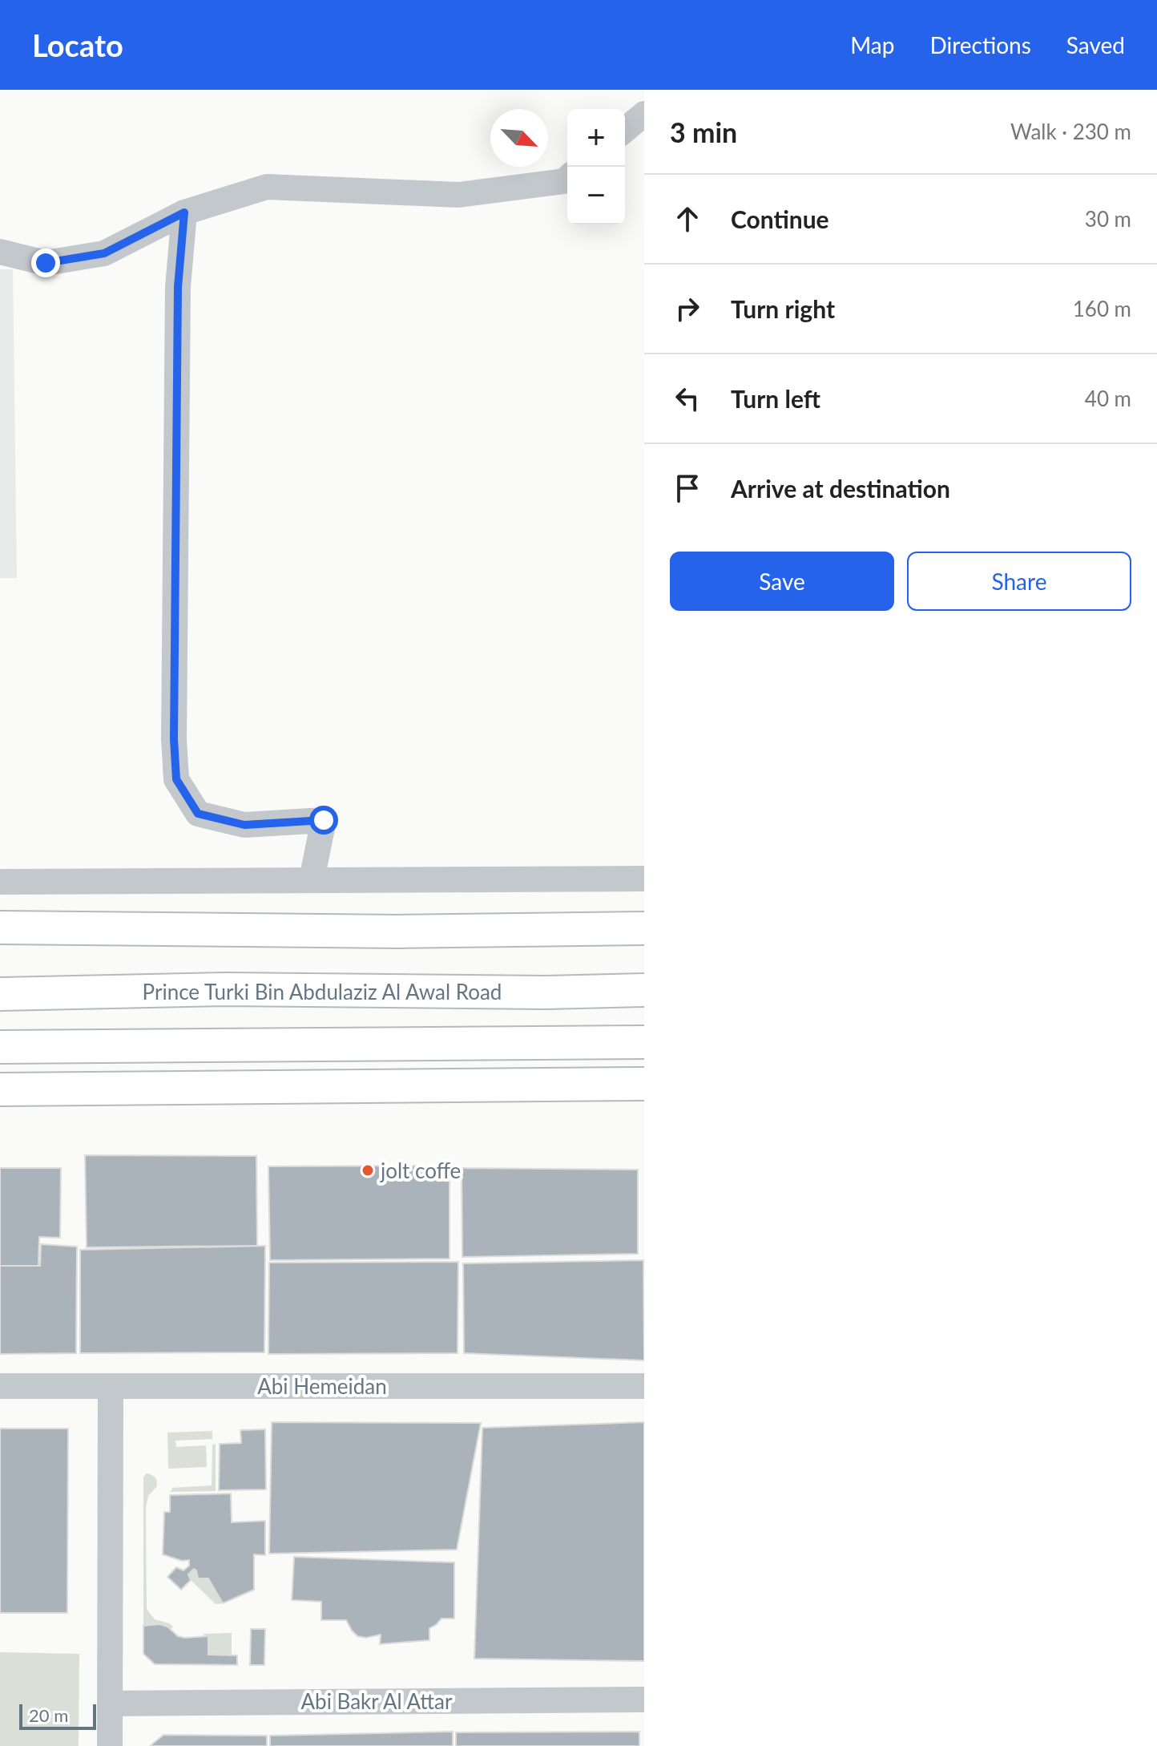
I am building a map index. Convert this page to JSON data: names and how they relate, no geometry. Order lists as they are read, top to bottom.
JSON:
{
  "streets": {
    "main road": ["Prince Turki Bin Abdulaziz Al Awal Road"],
    "street": ["Abi Hemeidan", "Abi Bakr Al Attar"]
  },
  "places": ["jolt coffe"],
  "scale_bar": "20 m",
  "north": "bottom right",
  "page": {
    "header": "Locato",
    "nav": ["Map", "Directions", "Saved"],
    "heading": ["3 min", "Walk · 230 m"],
    "map_buttons": ["+", "−"],
    "list": [
      ["Continue", "30 m"],
      ["Turn right", "160 m"],
      ["Turn left", "40 m"],
      "Arrive at destination"
    ],
    "buttons": ["Save", "Share"],
    "scale": "20 m"
  }
}
